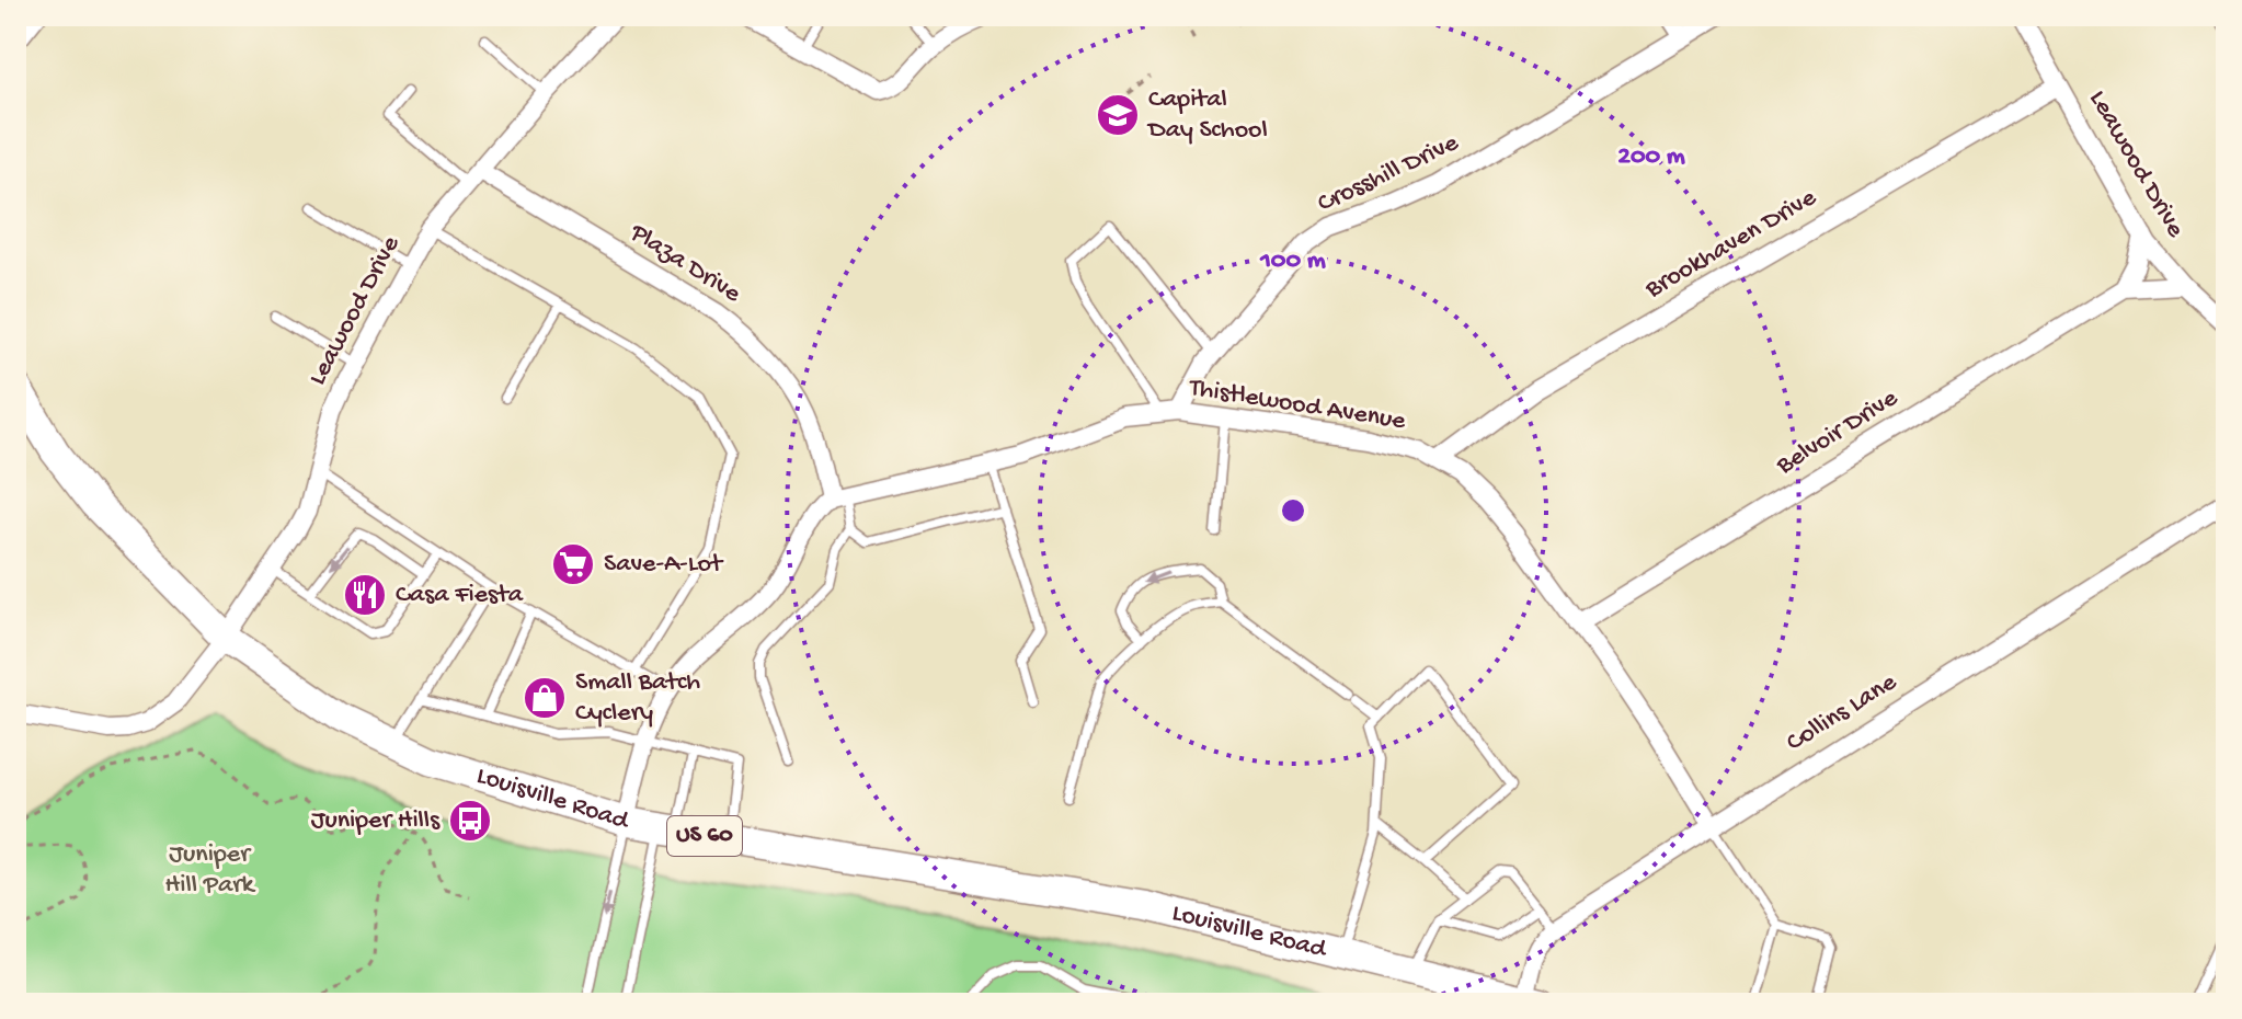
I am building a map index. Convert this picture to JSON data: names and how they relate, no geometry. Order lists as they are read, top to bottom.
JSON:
{
  "streets": {
    "main road": ["Louisville Road", "US 60"],
    "street": [
      "Leawood Drive",
      "Crosshill Drive",
      "Brookhaven Drive",
      "Plaza Drive",
      "Thistlewood Avenue",
      "Belvoir Drive",
      "Collins Lane"
    ]
  },
  "crossings": [
    ["Leawood Drive", "Brookhaven Drive"],
    ["Leawood Drive", "Plaza Drive"],
    ["Leawood Drive", "Belvoir Drive"],
    ["Leawood Drive", "Louisville Road"],
    ["Crosshill Drive", "Thistlewood Avenue"],
    ["Brookhaven Drive", "Thistlewood Avenue"],
    ["Plaza Drive", "Thistlewood Avenue"],
    ["Thistlewood Avenue", "Belvoir Drive"],
    ["Thistlewood Avenue", "Collins Lane"],
    ["Collins Lane", "Louisville Road"]
  ],
  "parks": ["Juniper Hill Park"],
  "places": {
    "school or university": ["Capital Day School"],
    "supermarket": ["Save-A-Lot"],
    "restaurant": ["Casa Fiesta"],
    "shop": ["Small Batch Cyclery"],
    "bus stop": ["Juniper Hills"]
  },
  "rings": ["200 m", "100 m"]
}
